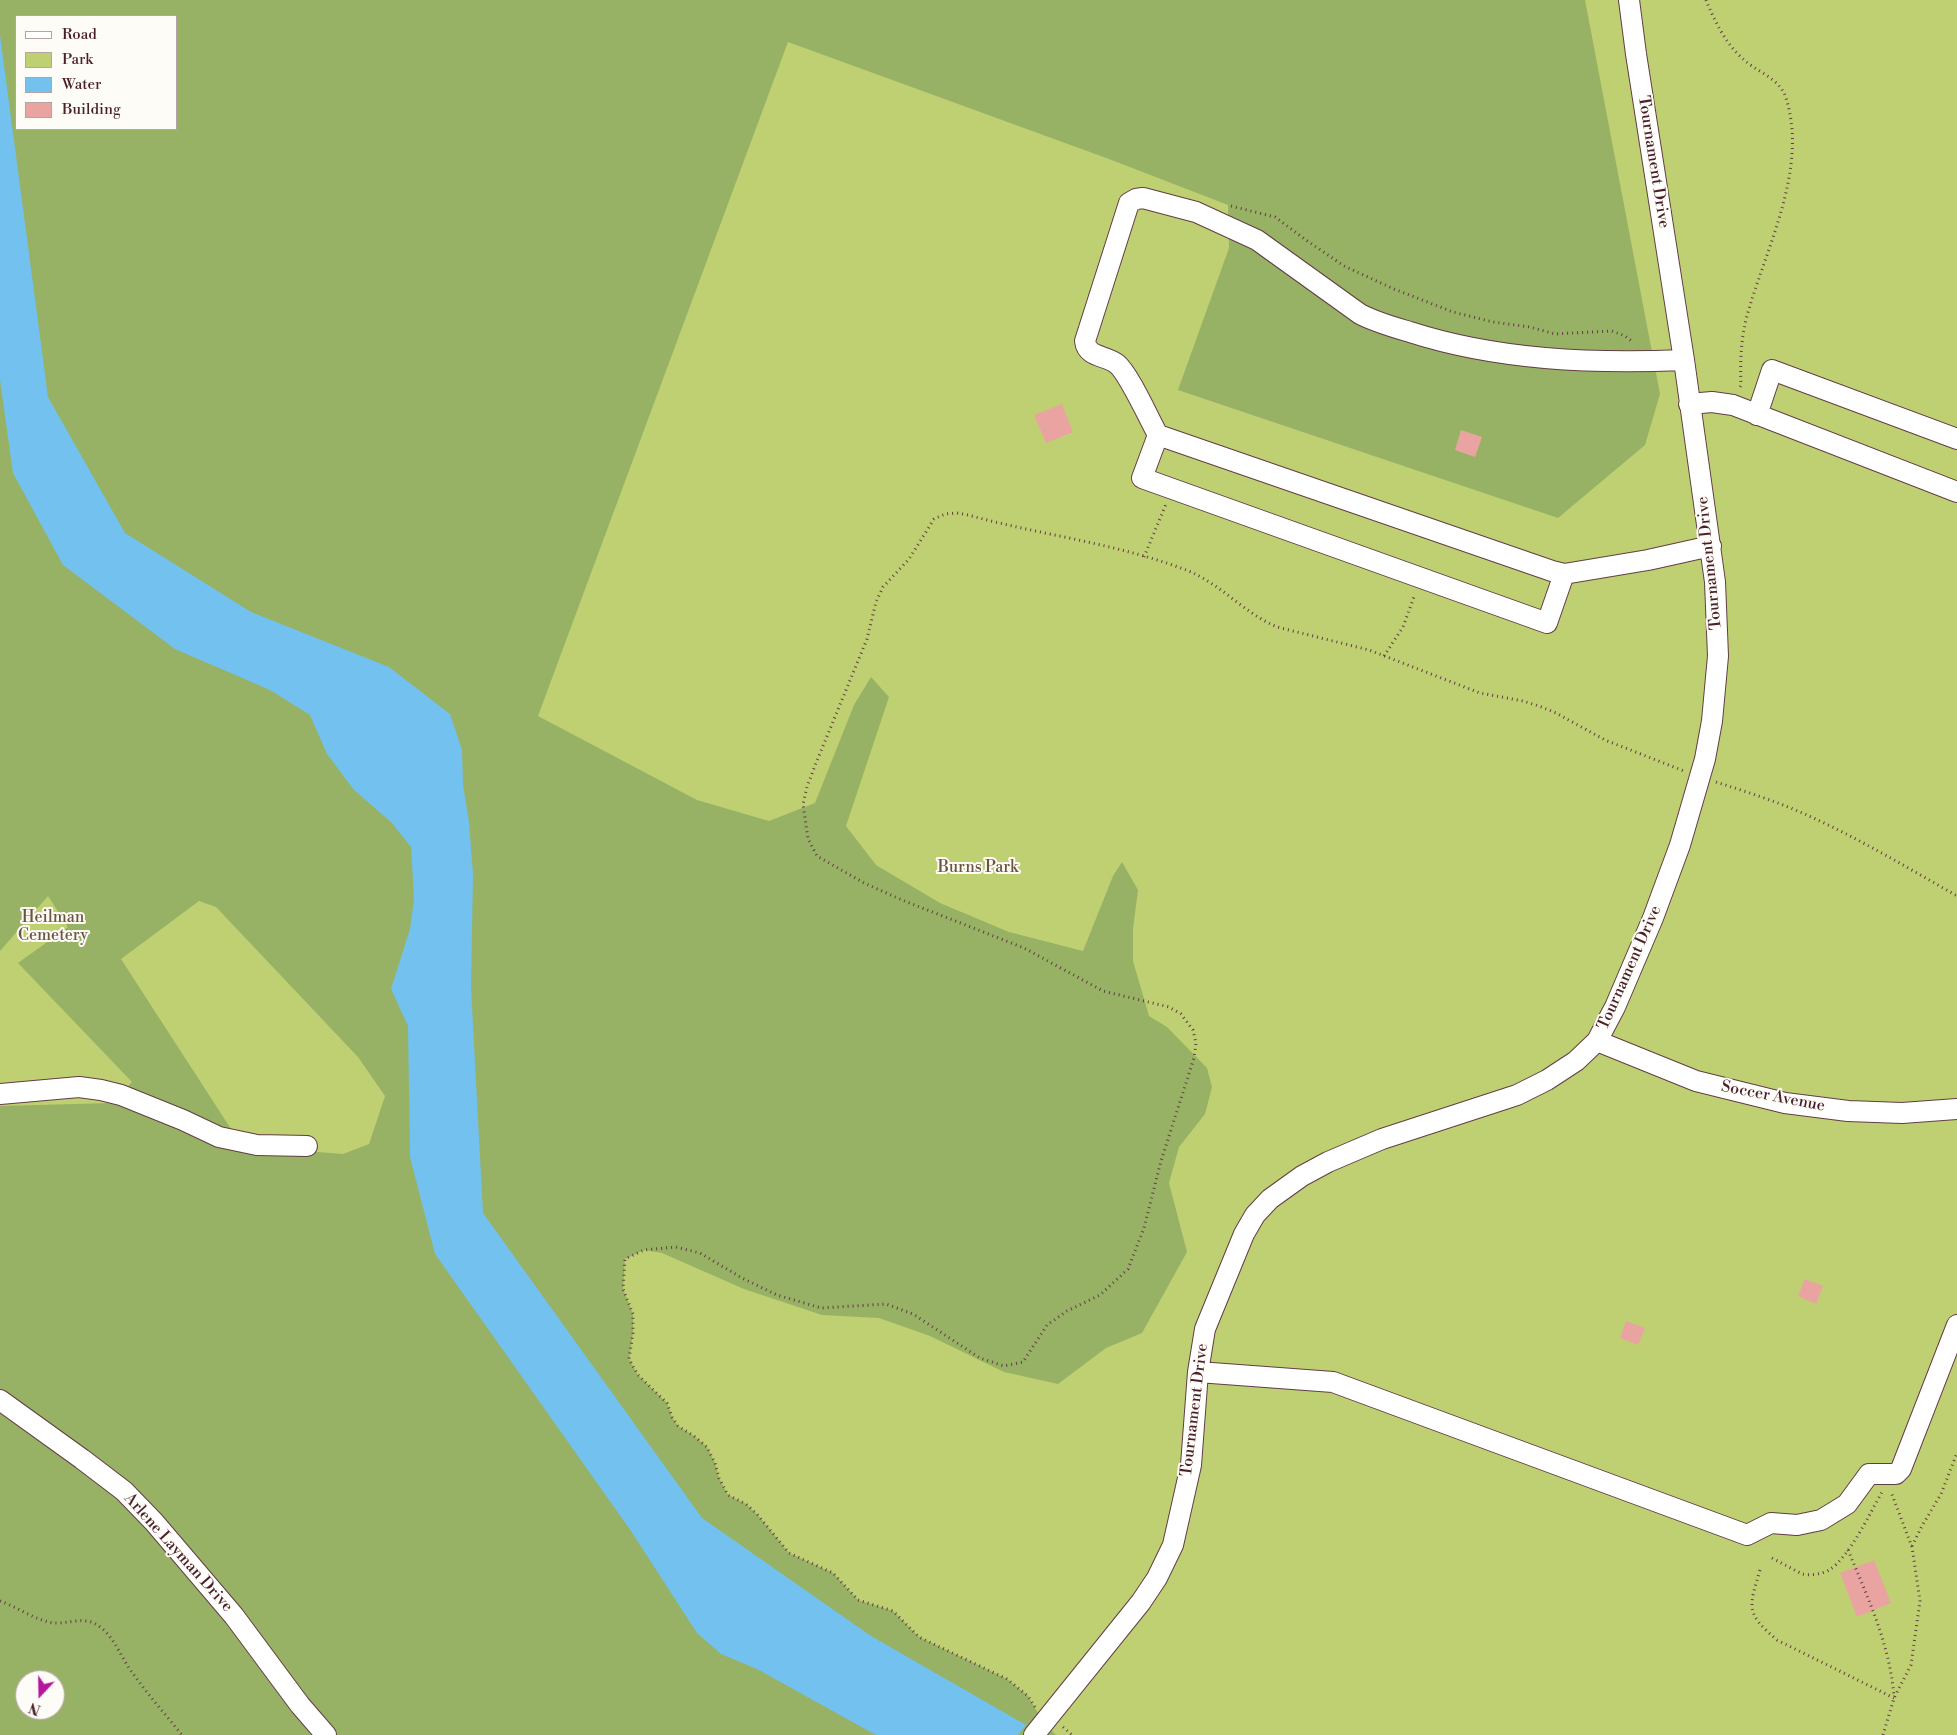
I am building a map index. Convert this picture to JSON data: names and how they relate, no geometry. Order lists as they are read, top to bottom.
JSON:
{
  "streets": {
    "street": ["Tournament Drive", "Soccer Avenue", "Arlene Layman Drive"]
  },
  "crossings": [
    ["Tournament Drive", "Soccer Avenue"]
  ],
  "parks": ["Burns Park", "Heilman Cemetery"],
  "legend": [
    "Road",
    "Park",
    "Water",
    "Building"
  ],
  "north": "bottom"
}
